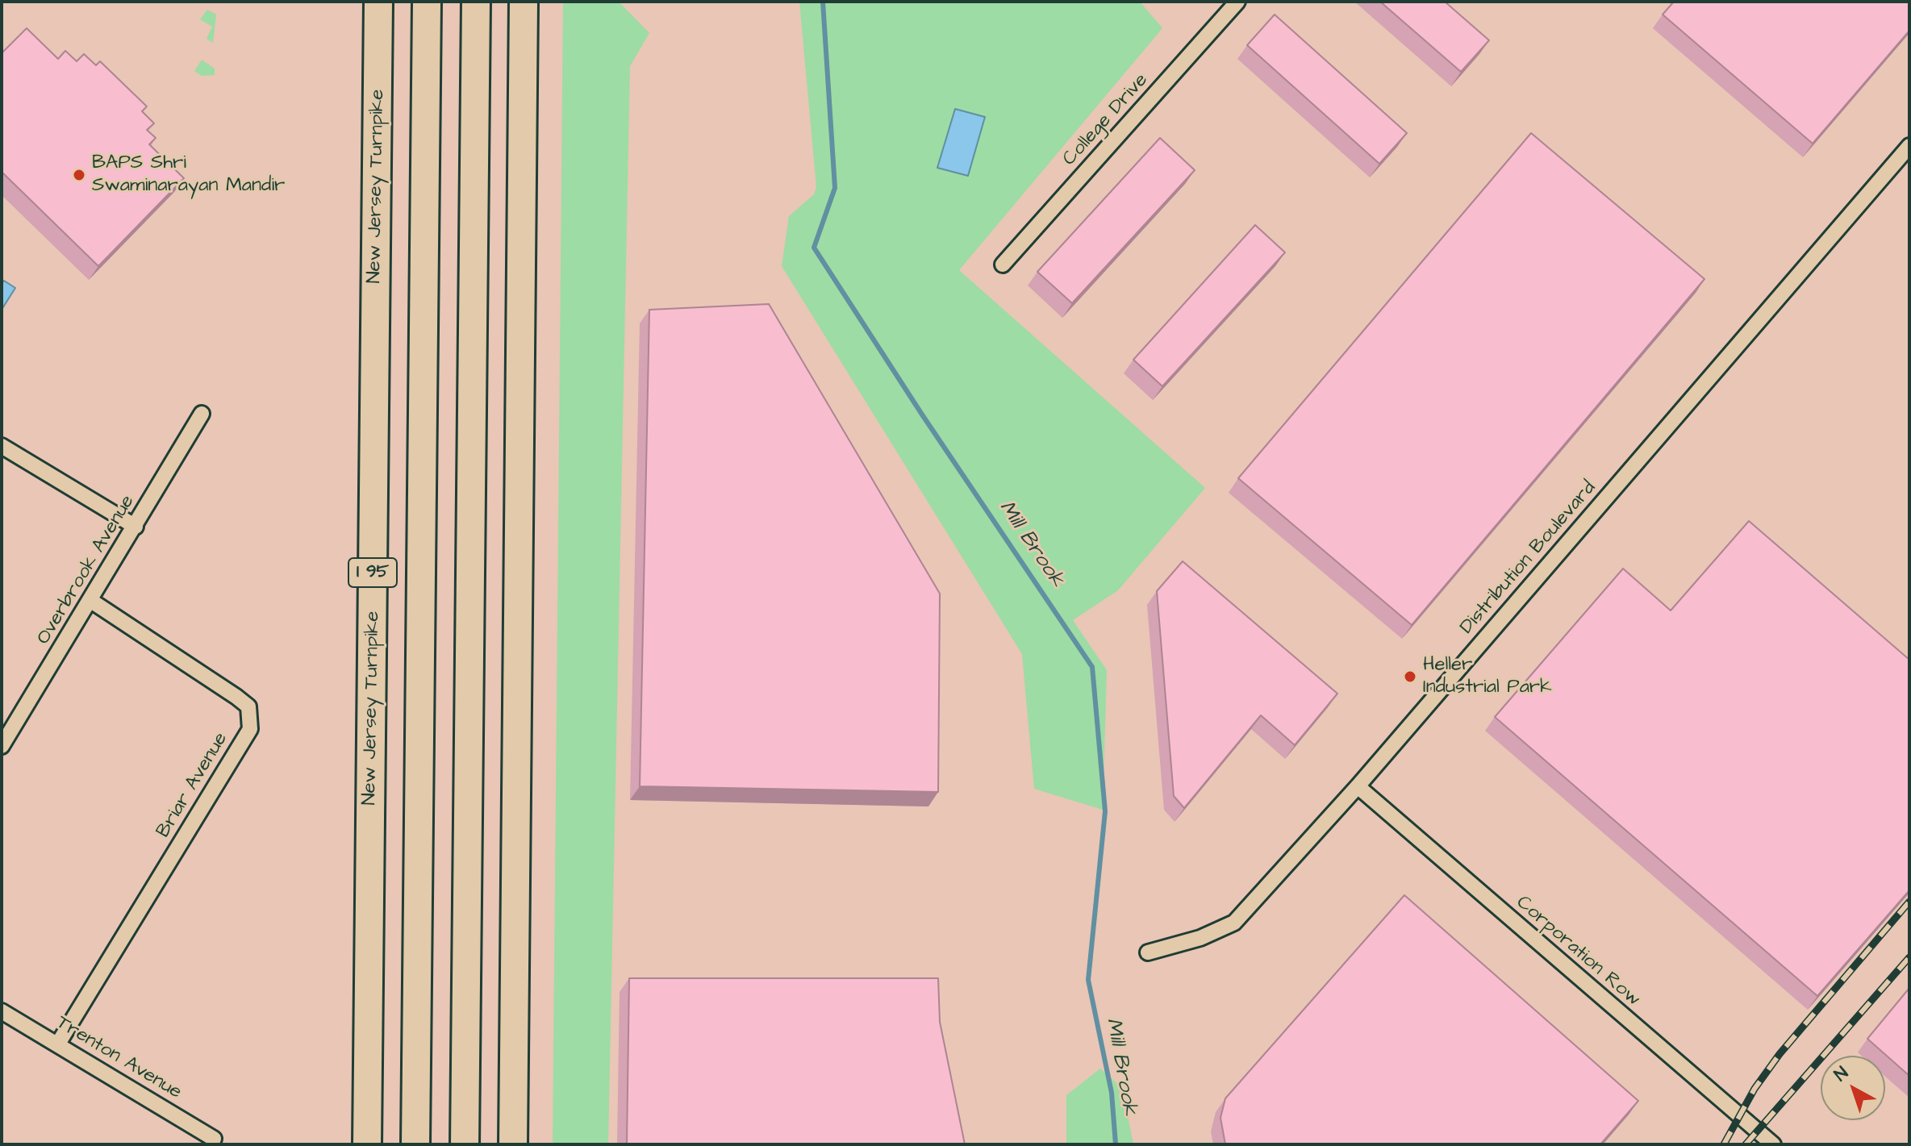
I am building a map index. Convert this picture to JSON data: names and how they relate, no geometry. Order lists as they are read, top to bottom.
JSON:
{
  "streets": {
    "highway": ["New Jersey Turnpike", "I 95"],
    "street": [
      "College Drive",
      "Distribution Boulevard",
      "Overbrook Avenue",
      "Briar Avenue",
      "Corporation Row",
      "Trenton Avenue"
    ]
  },
  "crossings": [
    ["Distribution Boulevard", "Corporation Row"],
    ["Overbrook Avenue", "Briar Avenue"],
    ["Briar Avenue", "Trenton Avenue"]
  ],
  "water": ["Mill Brook"],
  "places": ["BAPS Shri Swaminarayan Mandir", "Heller Industrial Park"],
  "north": "top left"
}
